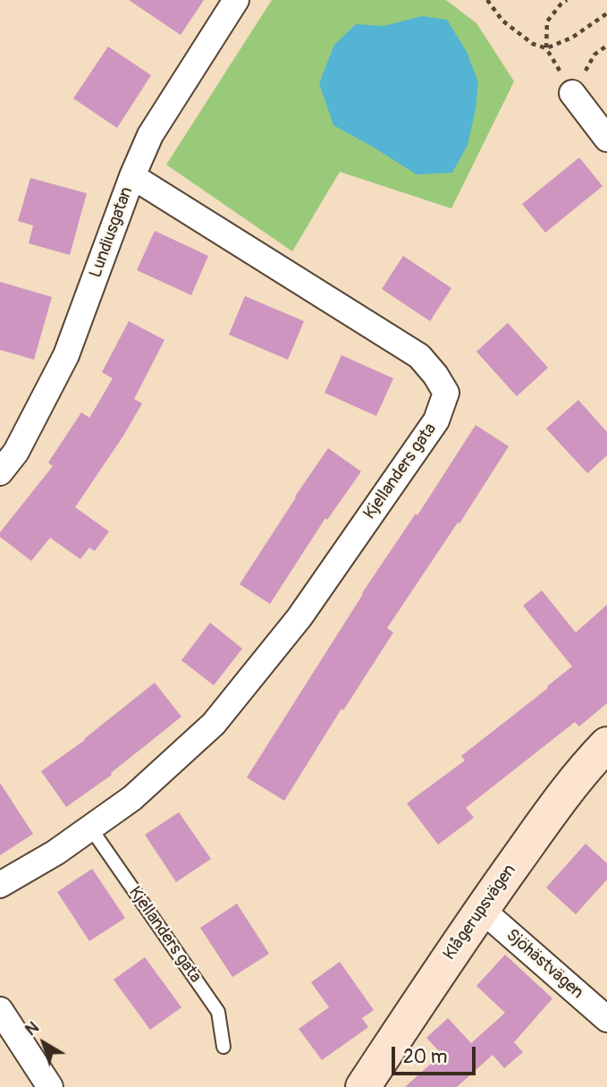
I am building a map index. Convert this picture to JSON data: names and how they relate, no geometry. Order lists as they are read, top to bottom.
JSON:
{
  "streets": {
    "street": [
      "Lundiusgatan",
      "Kjellanders gata",
      "Klågerupsvägen",
      "Sjöhästvägen"
    ]
  },
  "crossings": [
    ["Lundiusgatan", "Kjellanders gata"],
    ["Klågerupsvägen", "Sjöhästvägen"]
  ],
  "scale_bar": "20 m",
  "north": "top left"
}
